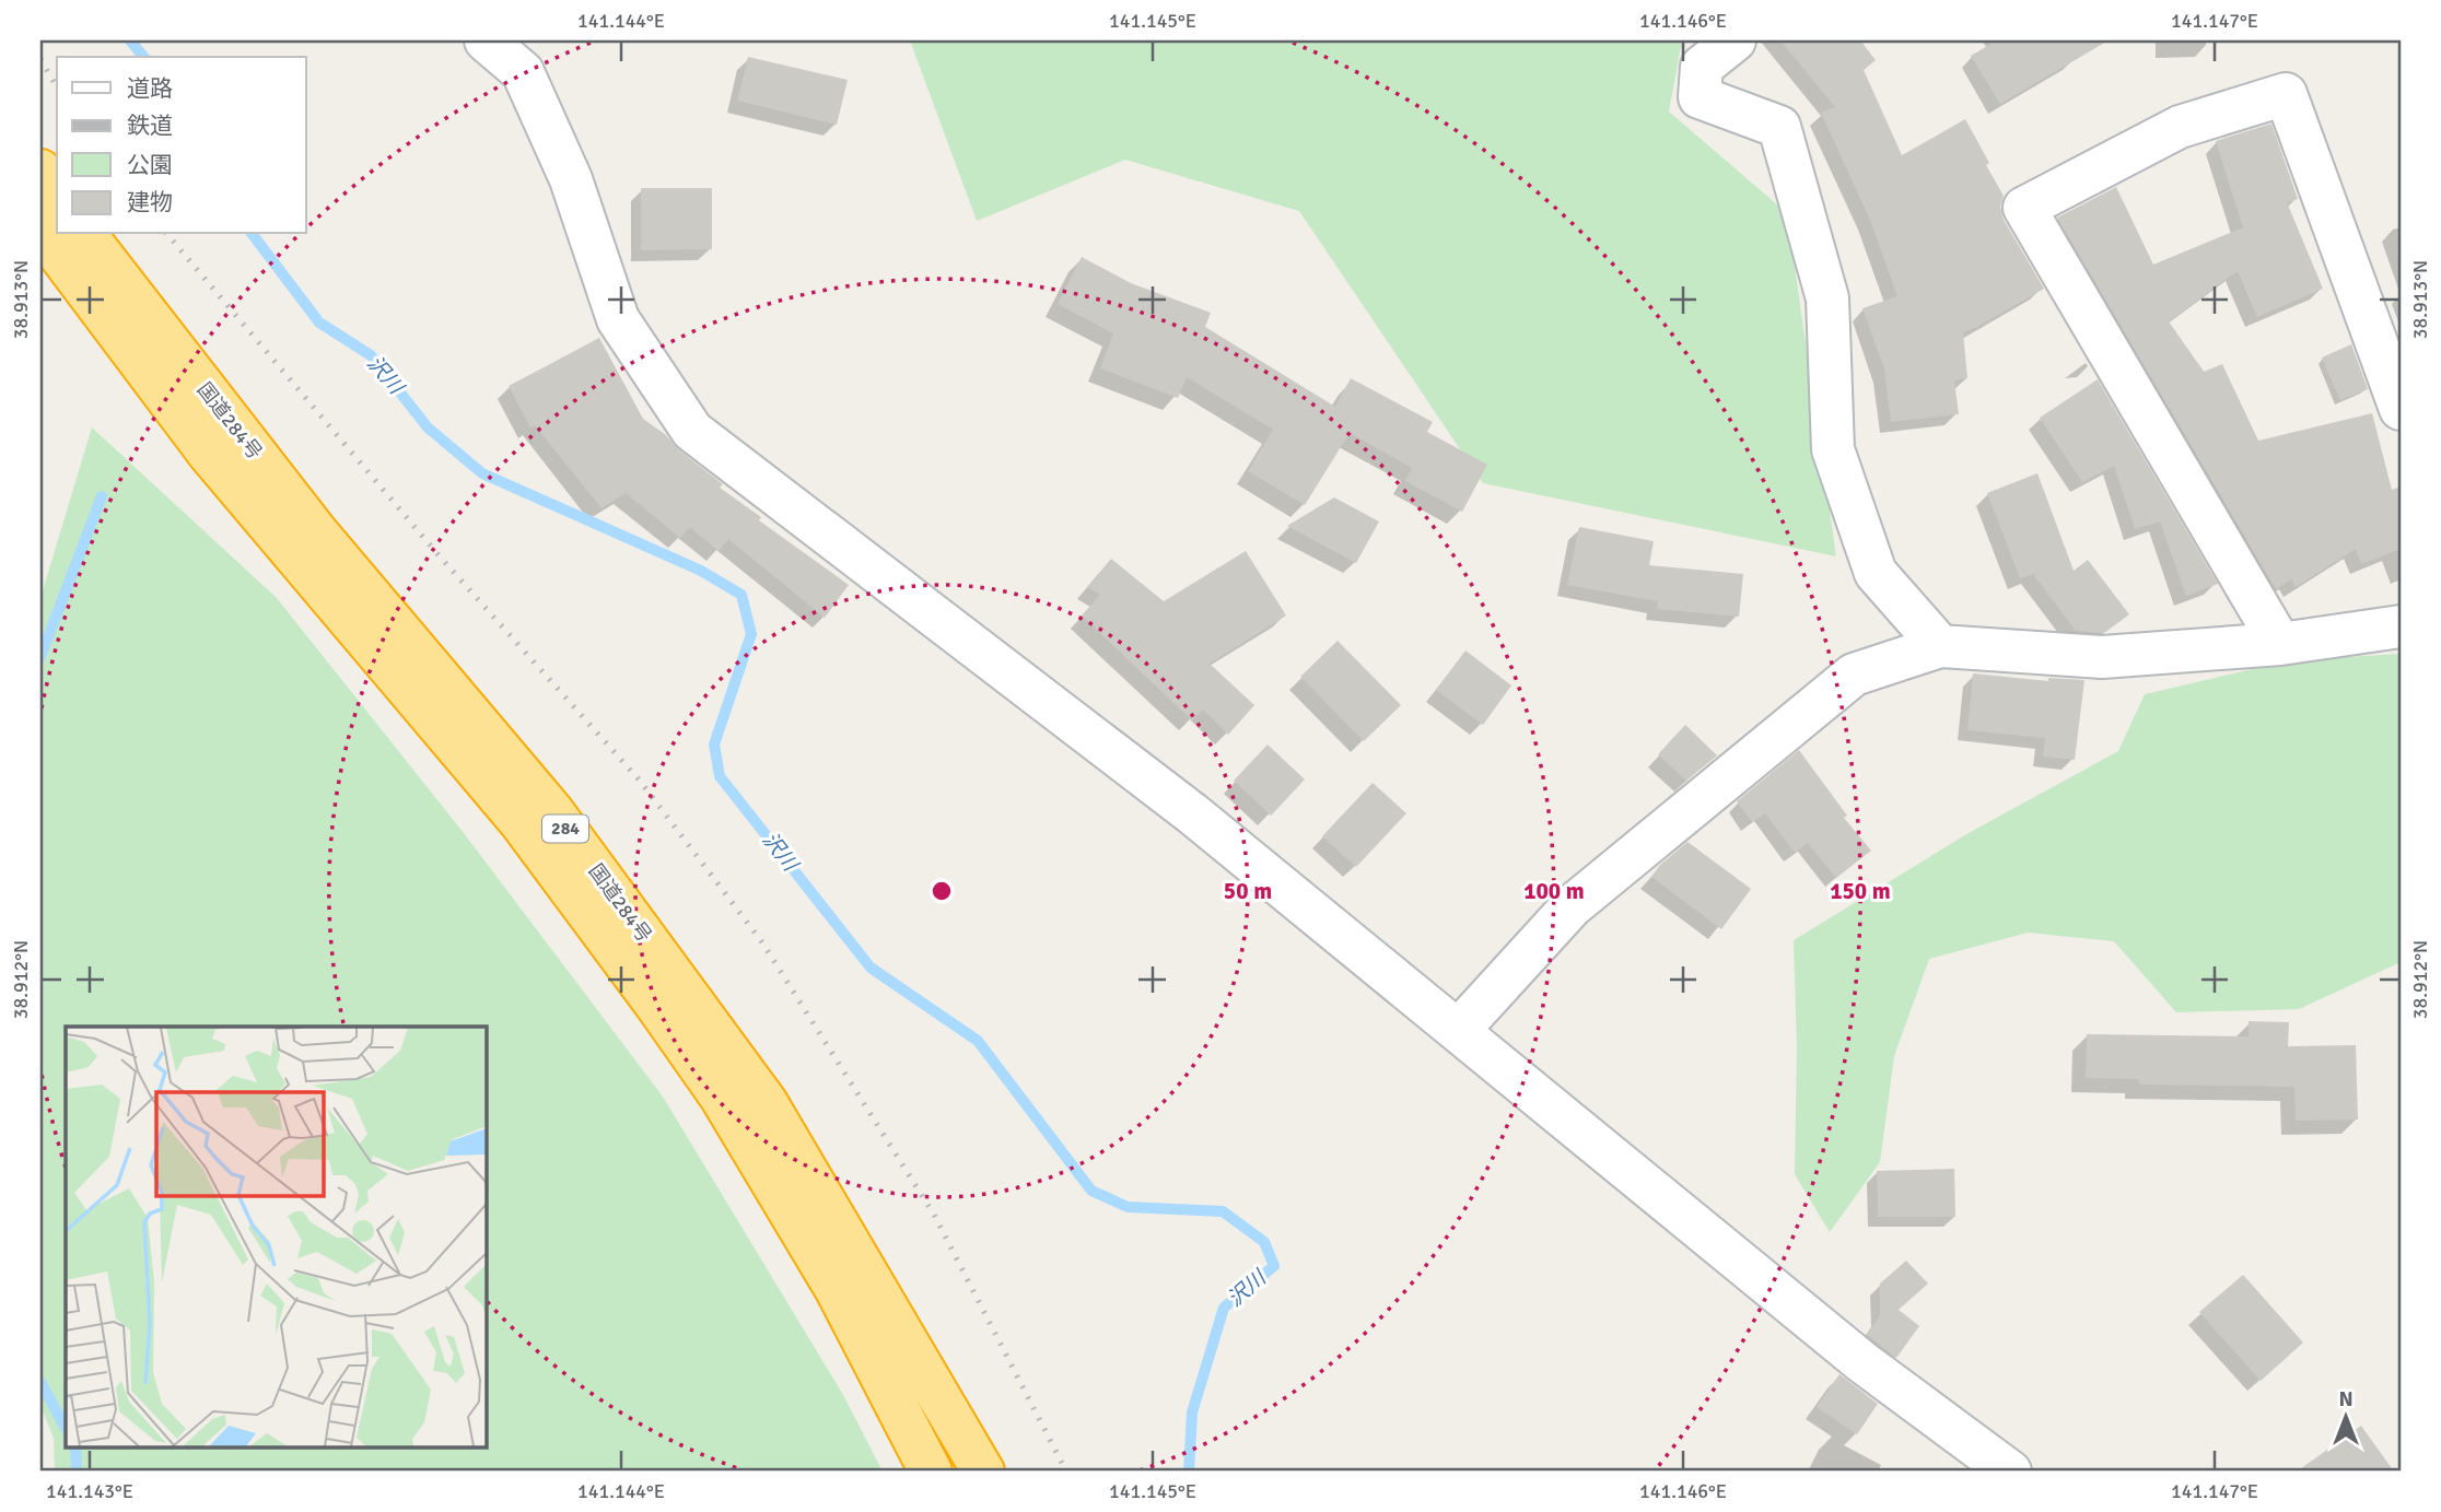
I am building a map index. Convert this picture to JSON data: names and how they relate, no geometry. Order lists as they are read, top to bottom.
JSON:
{
  "streets": {
    "highway": ["国道284号", "284"]
  },
  "water": ["沢川"],
  "legend": [
    "道路",
    "鉄道",
    "公園",
    "建物"
  ],
  "north": "top",
  "coordinates": [
    "141.144°E",
    "141.145°E",
    "141.146°E",
    "141.147°E",
    "38.913°N",
    "38.912°N",
    "141.143°E"
  ],
  "rings": ["50 m", "100 m", "150 m"]
}
